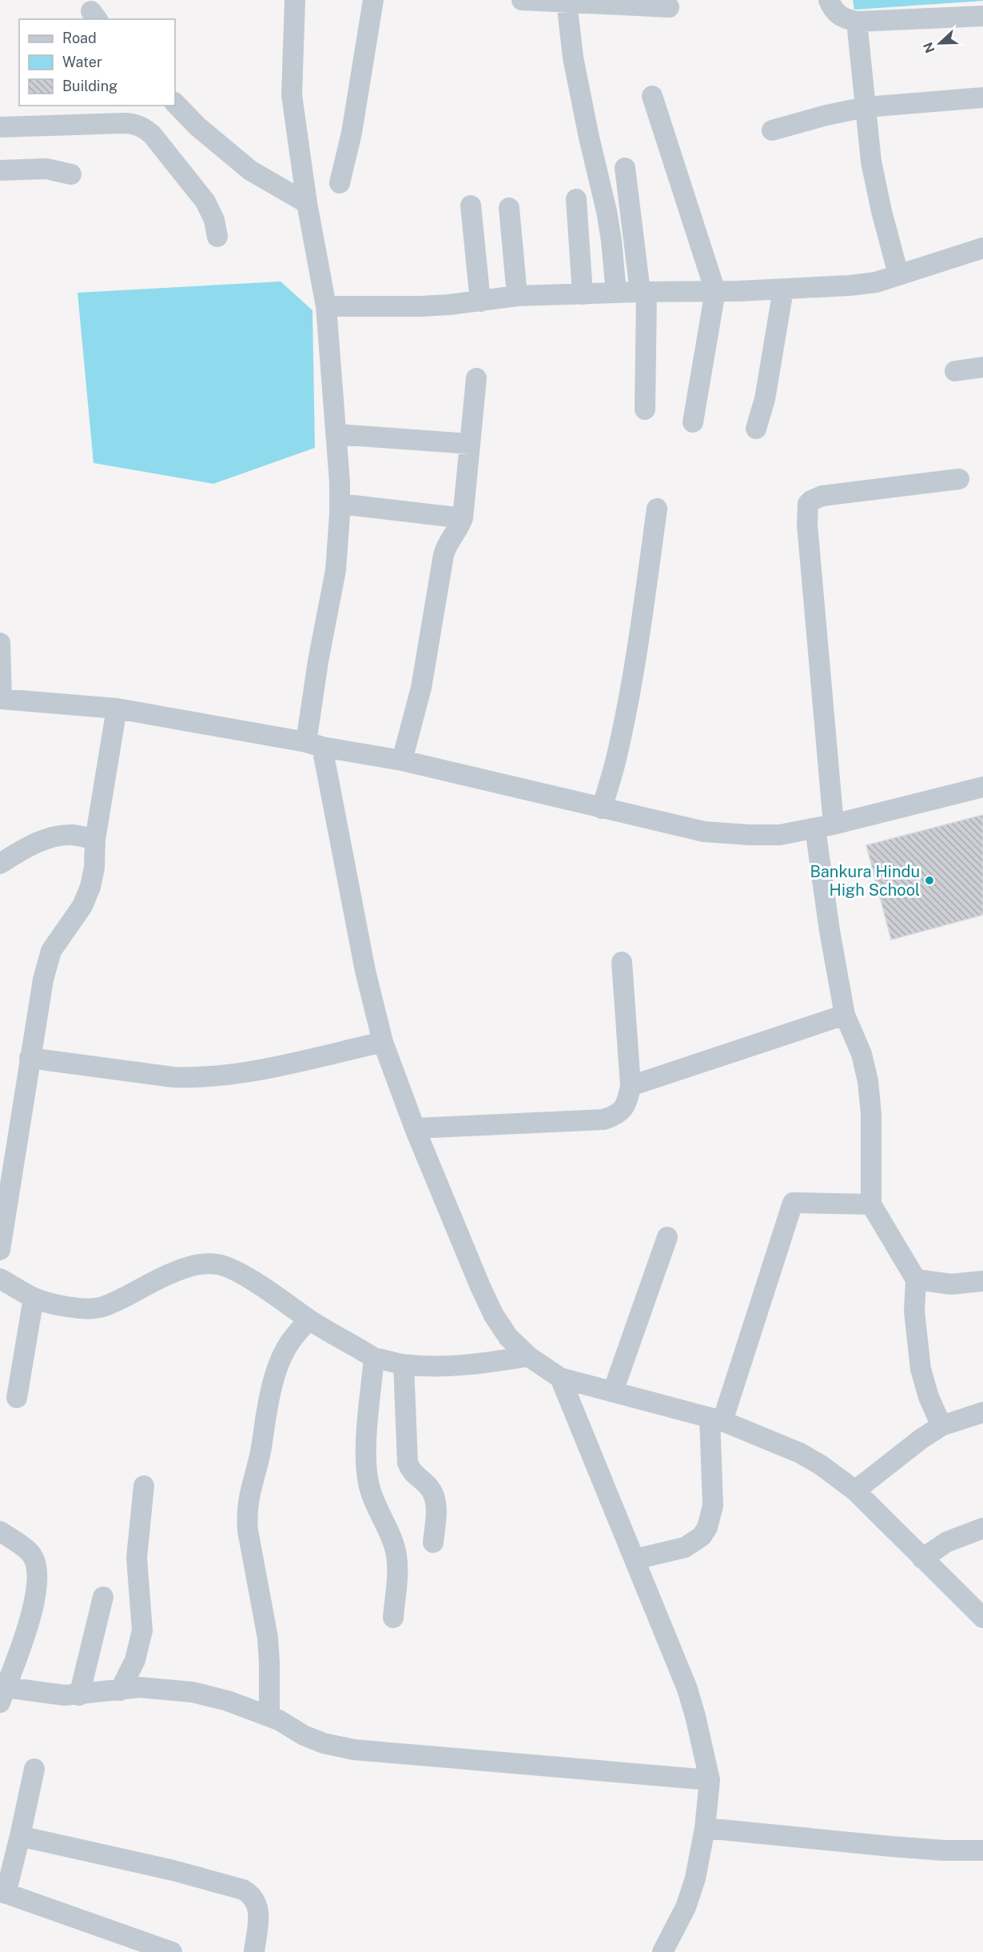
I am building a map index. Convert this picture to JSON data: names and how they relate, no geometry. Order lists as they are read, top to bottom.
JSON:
{
  "places": ["Bankura Hindu High School"],
  "legend": ["Road", "Water", "Building"],
  "north": "left"
}
